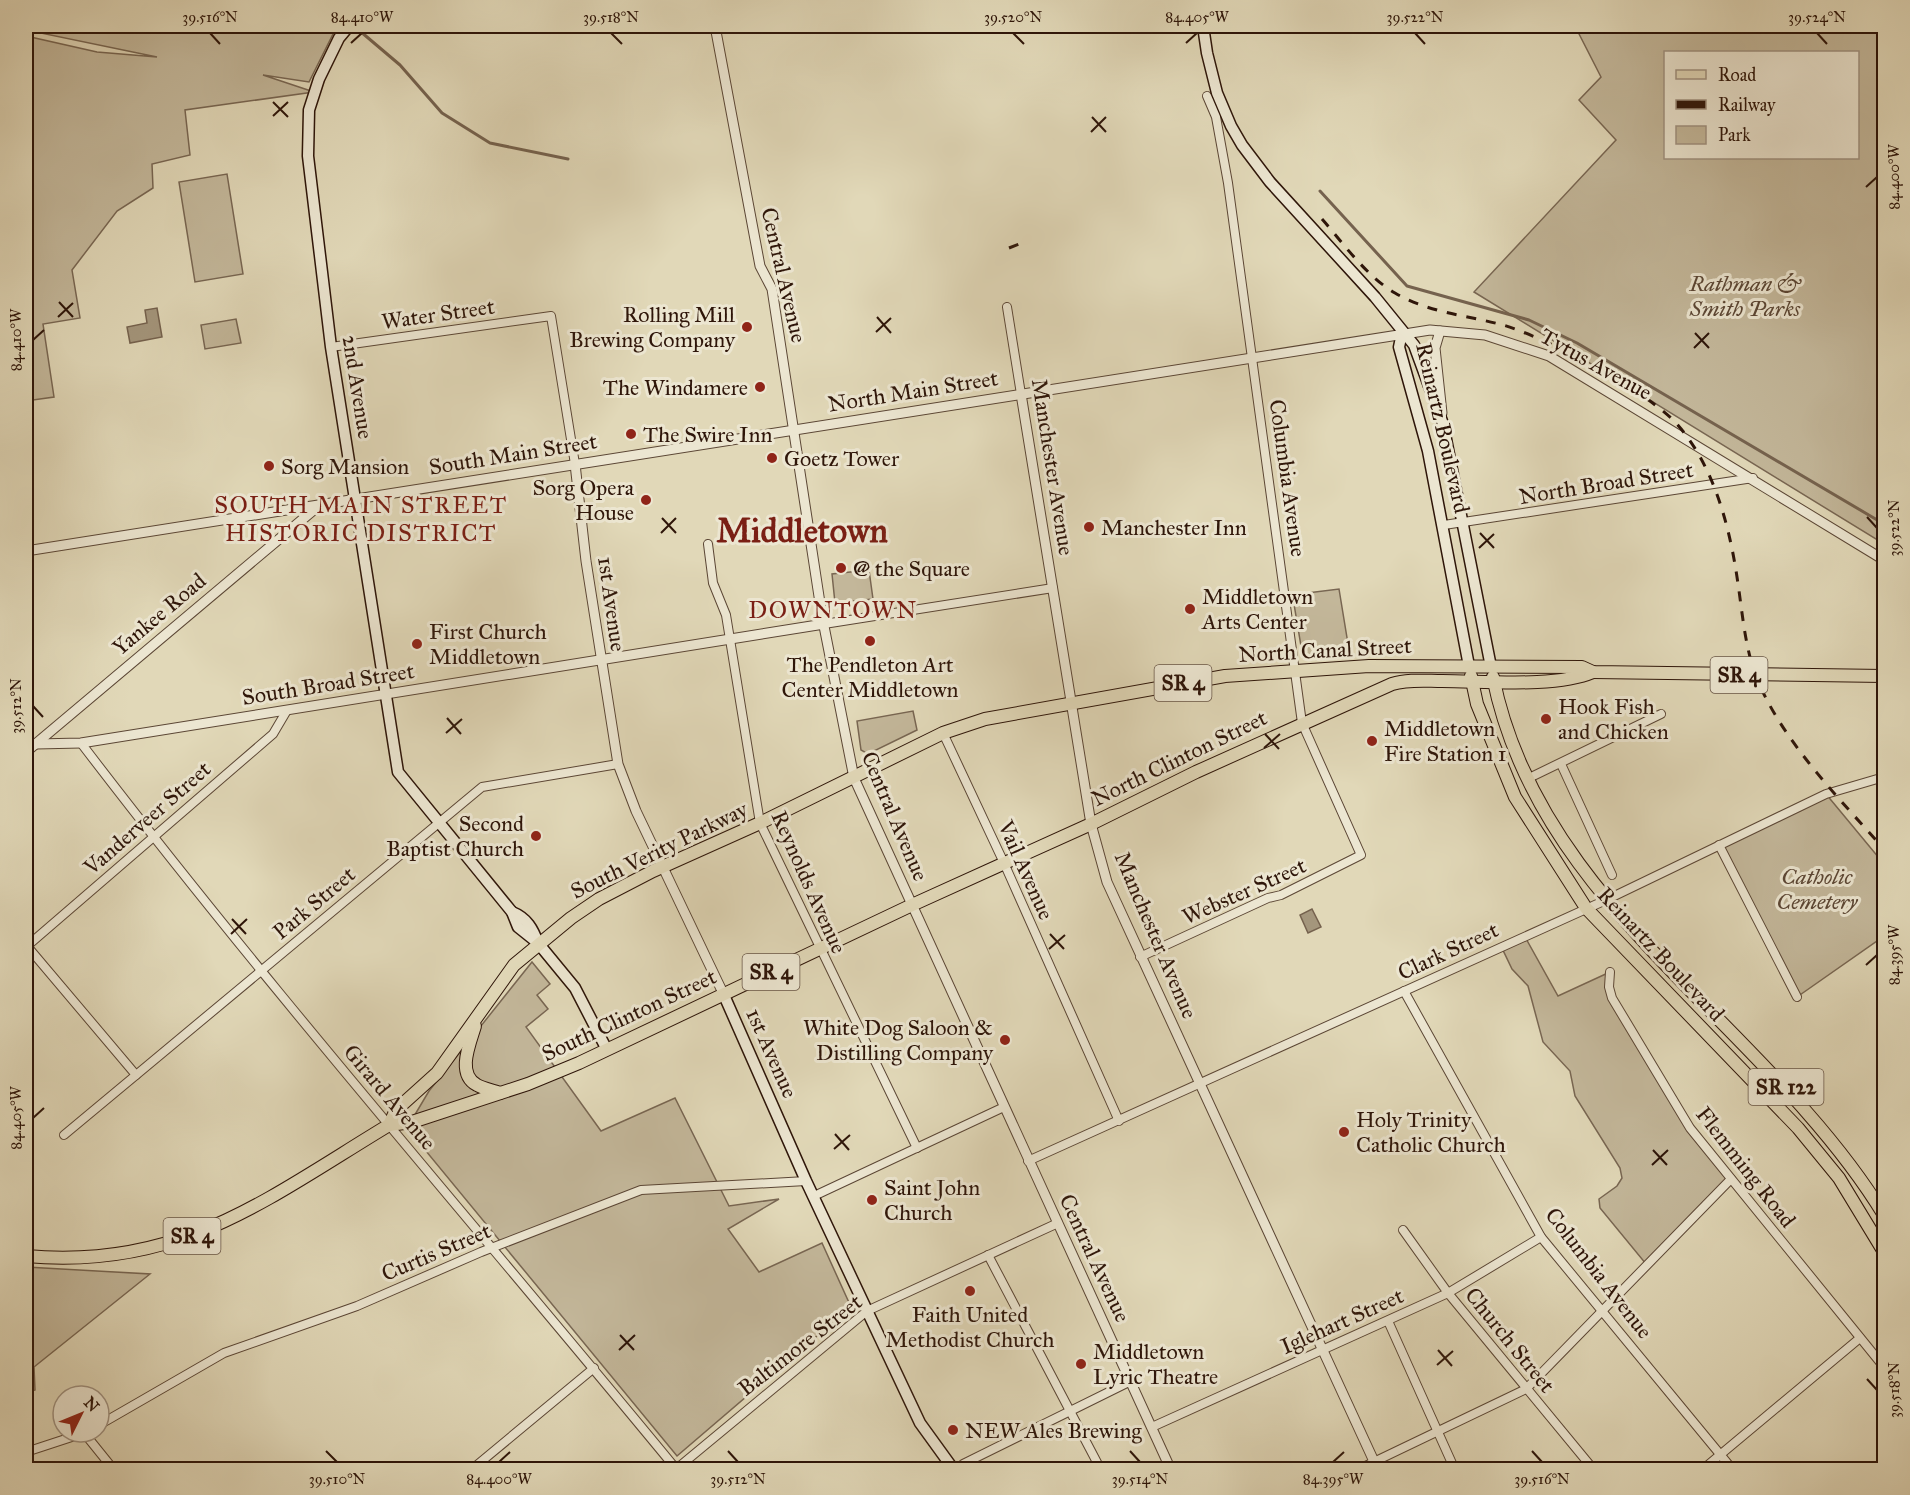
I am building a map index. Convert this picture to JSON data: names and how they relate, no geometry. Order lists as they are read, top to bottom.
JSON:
{
  "streets": {
    "main road": [
      "2nd Avenue",
      "Reinartz Boulevard",
      "Columbia Avenue",
      "1st Avenue",
      "North Canal Street",
      "SR 4",
      "North Clinton Street",
      "South Verity Parkway",
      "South Clinton Street",
      "SR 122"
    ],
    "street": [
      "Central Avenue",
      "Water Street",
      "Tytus Avenue",
      "North Main Street",
      "South Main Street",
      "Manchester Avenue",
      "North Broad Street",
      "Yankee Road",
      "South Broad Street",
      "Vanderveer Street",
      "Vail Avenue",
      "Reynolds Avenue",
      "Webster Street",
      "Park Street",
      "Clark Street",
      "Girard Avenue",
      "Flemming Road",
      "Curtis Street",
      "Iglehart Street",
      "Church Street",
      "Baltimore Street"
    ]
  },
  "crossings": [
    ["Central Avenue", "North Main Street"],
    ["Central Avenue", "South Main Street"],
    ["Central Avenue", "North Canal Street"],
    ["Central Avenue", "South Broad Street"],
    ["Central Avenue", "North Clinton Street"],
    ["Central Avenue", "South Verity Parkway"],
    ["Central Avenue", "Clark Street"],
    ["Central Avenue", "South Clinton Street"],
    ["Central Avenue", "Iglehart Street"],
    ["Central Avenue", "Baltimore Street"],
    ["Water Street", "2nd Avenue"],
    ["Water Street", "1st Avenue"],
    ["Tytus Avenue", "North Main Street"],
    ["Tytus Avenue", "Reinartz Boulevard"],
    ["Tytus Avenue", "Columbia Avenue"],
    ["Tytus Avenue", "North Broad Street"],
    ["2nd Avenue", "South Main Street"],
    ["2nd Avenue", "South Broad Street"],
    ["2nd Avenue", "South Verity Parkway"],
    ["2nd Avenue", "Park Street"],
    ["2nd Avenue", "South Clinton Street"],
    ["North Main Street", "South Main Street"],
    ["North Main Street", "Manchester Avenue"],
    ["North Main Street", "Columbia Avenue"],
    ["Reinartz Boulevard", "Columbia Avenue"],
    ["Reinartz Boulevard", "North Broad Street"],
    ["Reinartz Boulevard", "North Canal Street"],
    ["Reinartz Boulevard", "SR 4"],
    ["Reinartz Boulevard", "North Clinton Street"],
    ["Reinartz Boulevard", "Clark Street"],
    ["South Main Street", "1st Avenue"],
    ["South Main Street", "Yankee Road"],
    ["Manchester Avenue", "North Canal Street"],
    ["Manchester Avenue", "South Broad Street"],
    ["Manchester Avenue", "North Clinton Street"],
    ["Manchester Avenue", "Webster Street"],
    ["Manchester Avenue", "Clark Street"],
    ["Manchester Avenue", "Iglehart Street"],
    ["Columbia Avenue", "North Canal Street"],
    ["Columbia Avenue", "North Clinton Street"],
    ["Columbia Avenue", "Webster Street"],
    ["Columbia Avenue", "Clark Street"],
    ["Columbia Avenue", "Iglehart Street"],
    ["1st Avenue", "South Broad Street"],
    ["1st Avenue", "South Verity Parkway"],
    ["1st Avenue", "Park Street"],
    ["1st Avenue", "South Clinton Street"],
    ["1st Avenue", "Curtis Street"],
    ["1st Avenue", "Baltimore Street"],
    ["Yankee Road", "South Broad Street"],
    ["North Canal Street", "SR 4"],
    ["North Canal Street", "South Verity Parkway"],
    ["North Canal Street", "Vail Avenue"],
    ["SR 4", "North Clinton Street"],
    ["South Broad Street", "Vanderveer Street"],
    ["South Broad Street", "Reynolds Avenue"],
    ["South Broad Street", "Girard Avenue"],
    ["North Clinton Street", "Vail Avenue"],
    ["North Clinton Street", "South Clinton Street"],
    ["Vanderveer Street", "Girard Avenue"],
    ["South Verity Parkway", "Reynolds Avenue"],
    ["South Verity Parkway", "South Clinton Street"],
    ["South Verity Parkway", "Girard Avenue"],
    ["Vail Avenue", "Clark Street"],
    ["Reynolds Avenue", "South Clinton Street"],
    ["Park Street", "Girard Avenue"],
    ["South Clinton Street", "Girard Avenue"],
    ["Girard Avenue", "Curtis Street"],
    ["Girard Avenue", "Baltimore Street"],
    ["Iglehart Street", "Church Street"]
  ],
  "districts": ["SOUTH MAIN STREET HISTORIC DISTRICT", "Middletown", "DOWNTOWN"],
  "parks": ["Rathman & Smith Parks", "Catholic Cemetery"],
  "places": [
    "Rolling Mill Brewing Company",
    "The Windamere",
    "The Swire Inn",
    "Goetz Tower",
    "Sorg Mansion",
    "Sorg Opera House",
    "Manchester Inn",
    "@ the Square",
    "Middletown Arts Center",
    "The Pendleton Art Center Middletown",
    "First Church Middletown",
    "Hook Fish and Chicken",
    "Middletown Fire Station 1",
    "Second Baptist Church",
    "White Dog Saloon & Distilling Company",
    "Holy Trinity Catholic Church",
    "Saint John Church",
    "Faith United Methodist Church",
    "Middletown Lyric Theatre",
    "NEW Ales Brewing"
  ],
  "legend": ["Road", "Railway", "Park"],
  "north": "top right",
  "coordinates": [
    "39.516°N",
    "84.410°W",
    "39.518°N",
    "39.520°N",
    "84.405°W",
    "39.522°N",
    "39.524°N",
    "84.400°W",
    "39.512°N",
    "84.395°W",
    "39.510°N",
    "39.514°N"
  ]
}
